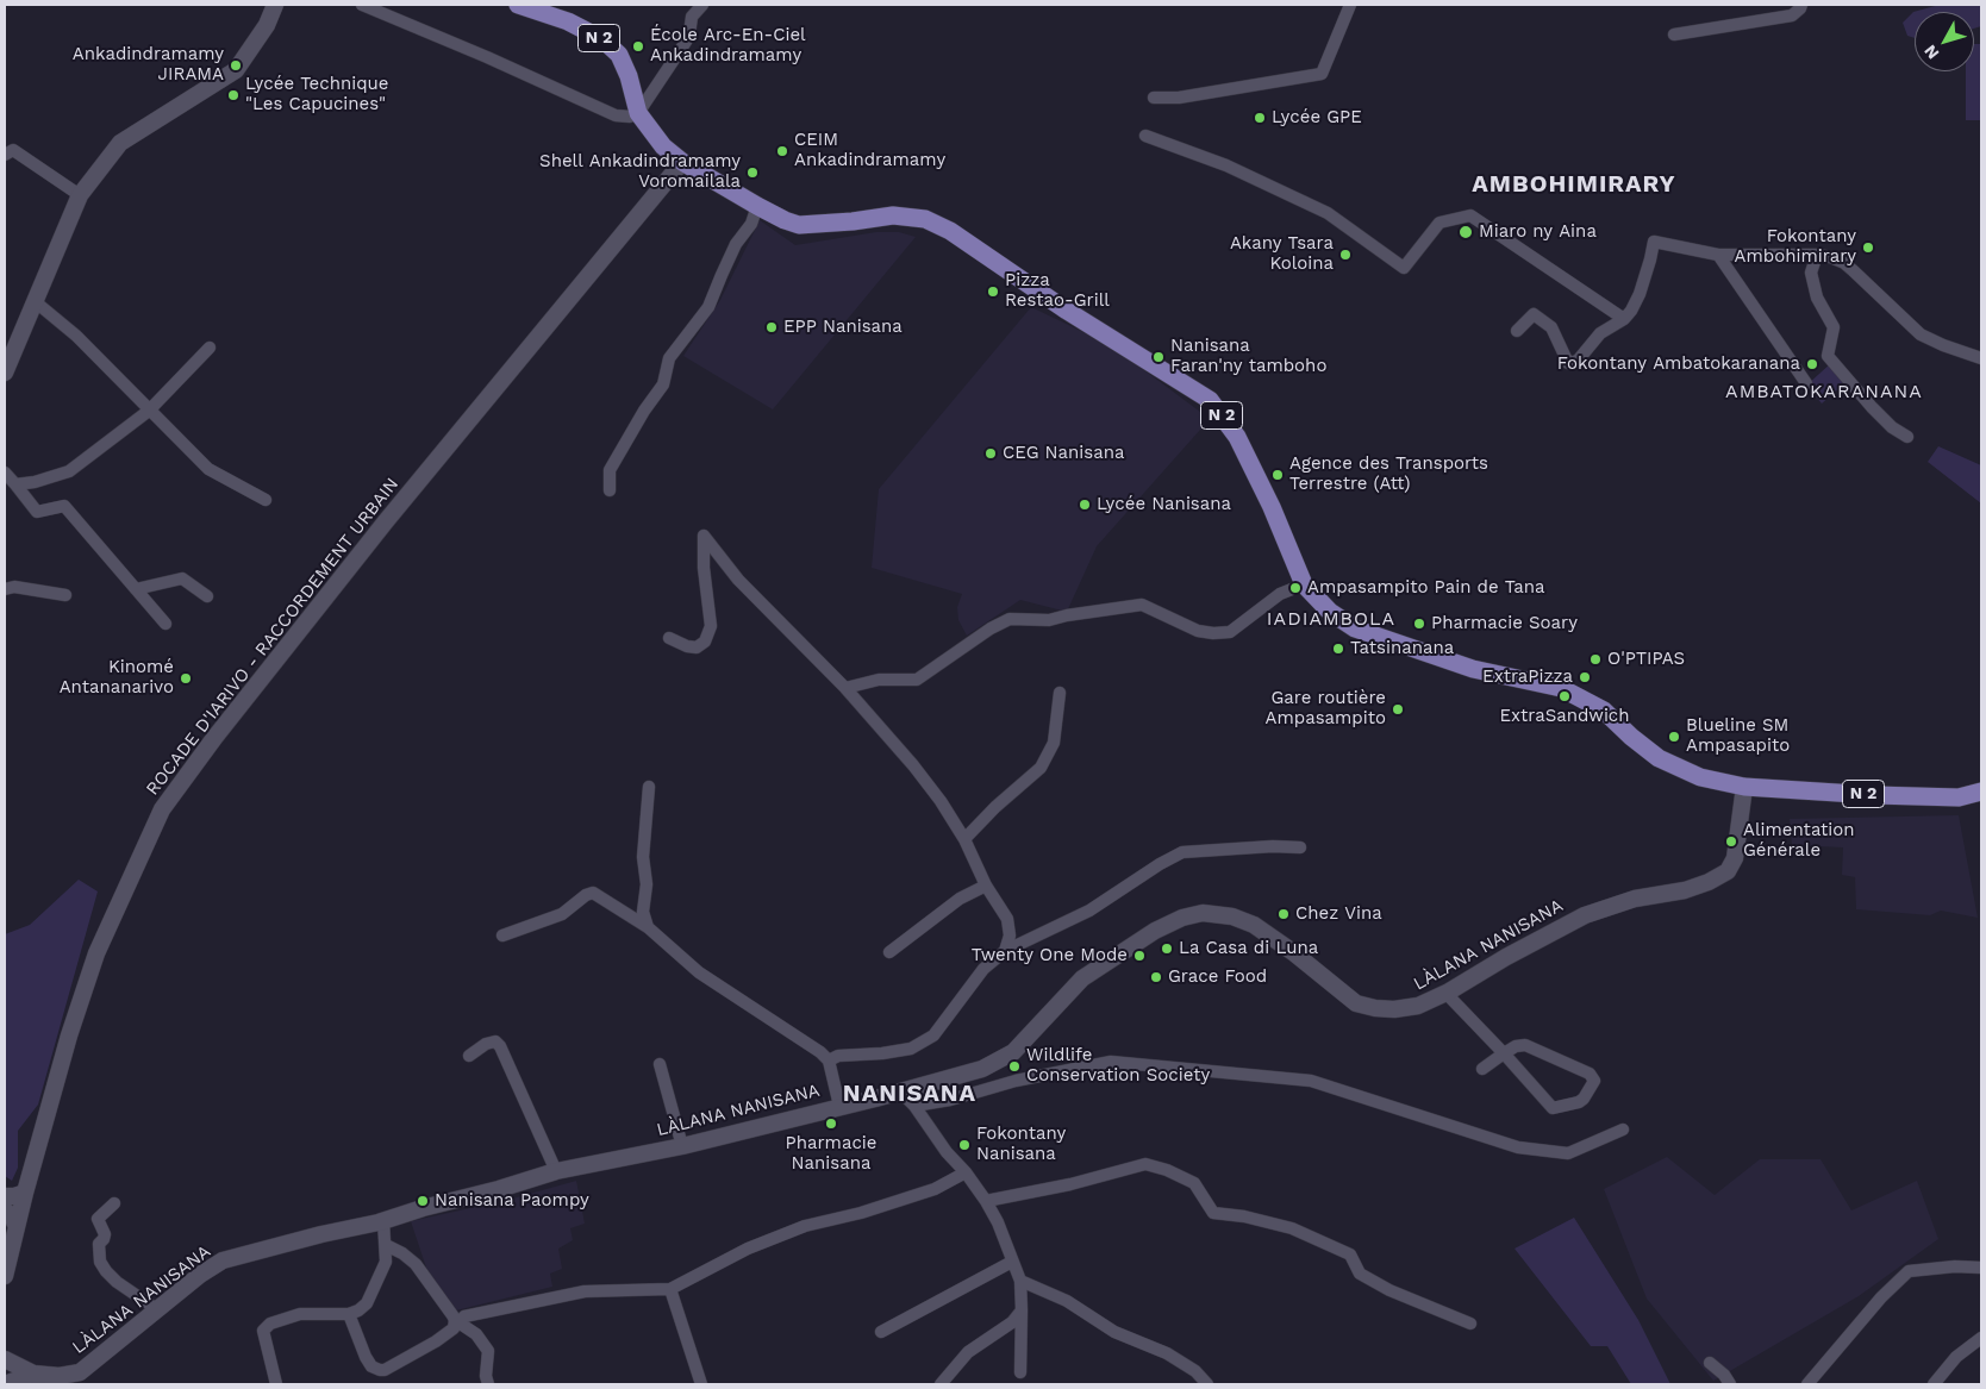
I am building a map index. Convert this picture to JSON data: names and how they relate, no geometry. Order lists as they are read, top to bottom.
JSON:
{
  "streets": {
    "main road": ["N 2"],
    "street": ["ROCADE D'IARIVO - RACCORDEMENT URBAIN", "LÀLANA NANISANA"]
  },
  "crossings": [
    ["N 2", "ROCADE D'IARIVO - RACCORDEMENT URBAIN"],
    ["N 2", "LÀLANA NANISANA"]
  ],
  "districts": [
    "AMBOHIMIRARY",
    "AMBATOKARANANA",
    "IADIAMBOLA",
    "NANISANA"
  ],
  "places": [
    "École Arc-En-Ciel Ankadindramamy",
    "Ankadindramamy JIRAMA",
    "Lycée Technique \"Les Capucines\"",
    "Lycée GPE",
    "CEIM Ankadindramamy",
    "Shell Ankadindramamy Voromailala",
    "Miaro ny Aina",
    "Fokontany Ambohimirary",
    "Akany Tsara Koloina",
    "Pizza Restao-Grill",
    "EPP Nanisana",
    "Nanisana Faran'ny tamboho",
    "Fokontany Ambatokaranana",
    "CEG Nanisana",
    "Agence des Transports Terrestre (Att)",
    "Lycée Nanisana",
    "Ampasampito Pain de Tana",
    "Pharmacie Soary",
    "Tatsinanana",
    "O'PTIPAS",
    "ExtraPizza",
    "Kinomé Antananarivo",
    "ExtraSandwich",
    "Gare routière Ampasampito",
    "Blueline SM Ampasapito",
    "Alimentation Générale",
    "Chez Vina",
    "La Casa di Luna",
    "Twenty One Mode",
    "Grace Food",
    "Wildlife Conservation Society",
    "Pharmacie Nanisana",
    "Fokontany Nanisana",
    "Nanisana Paompy"
  ],
  "north": "bottom left"
}
